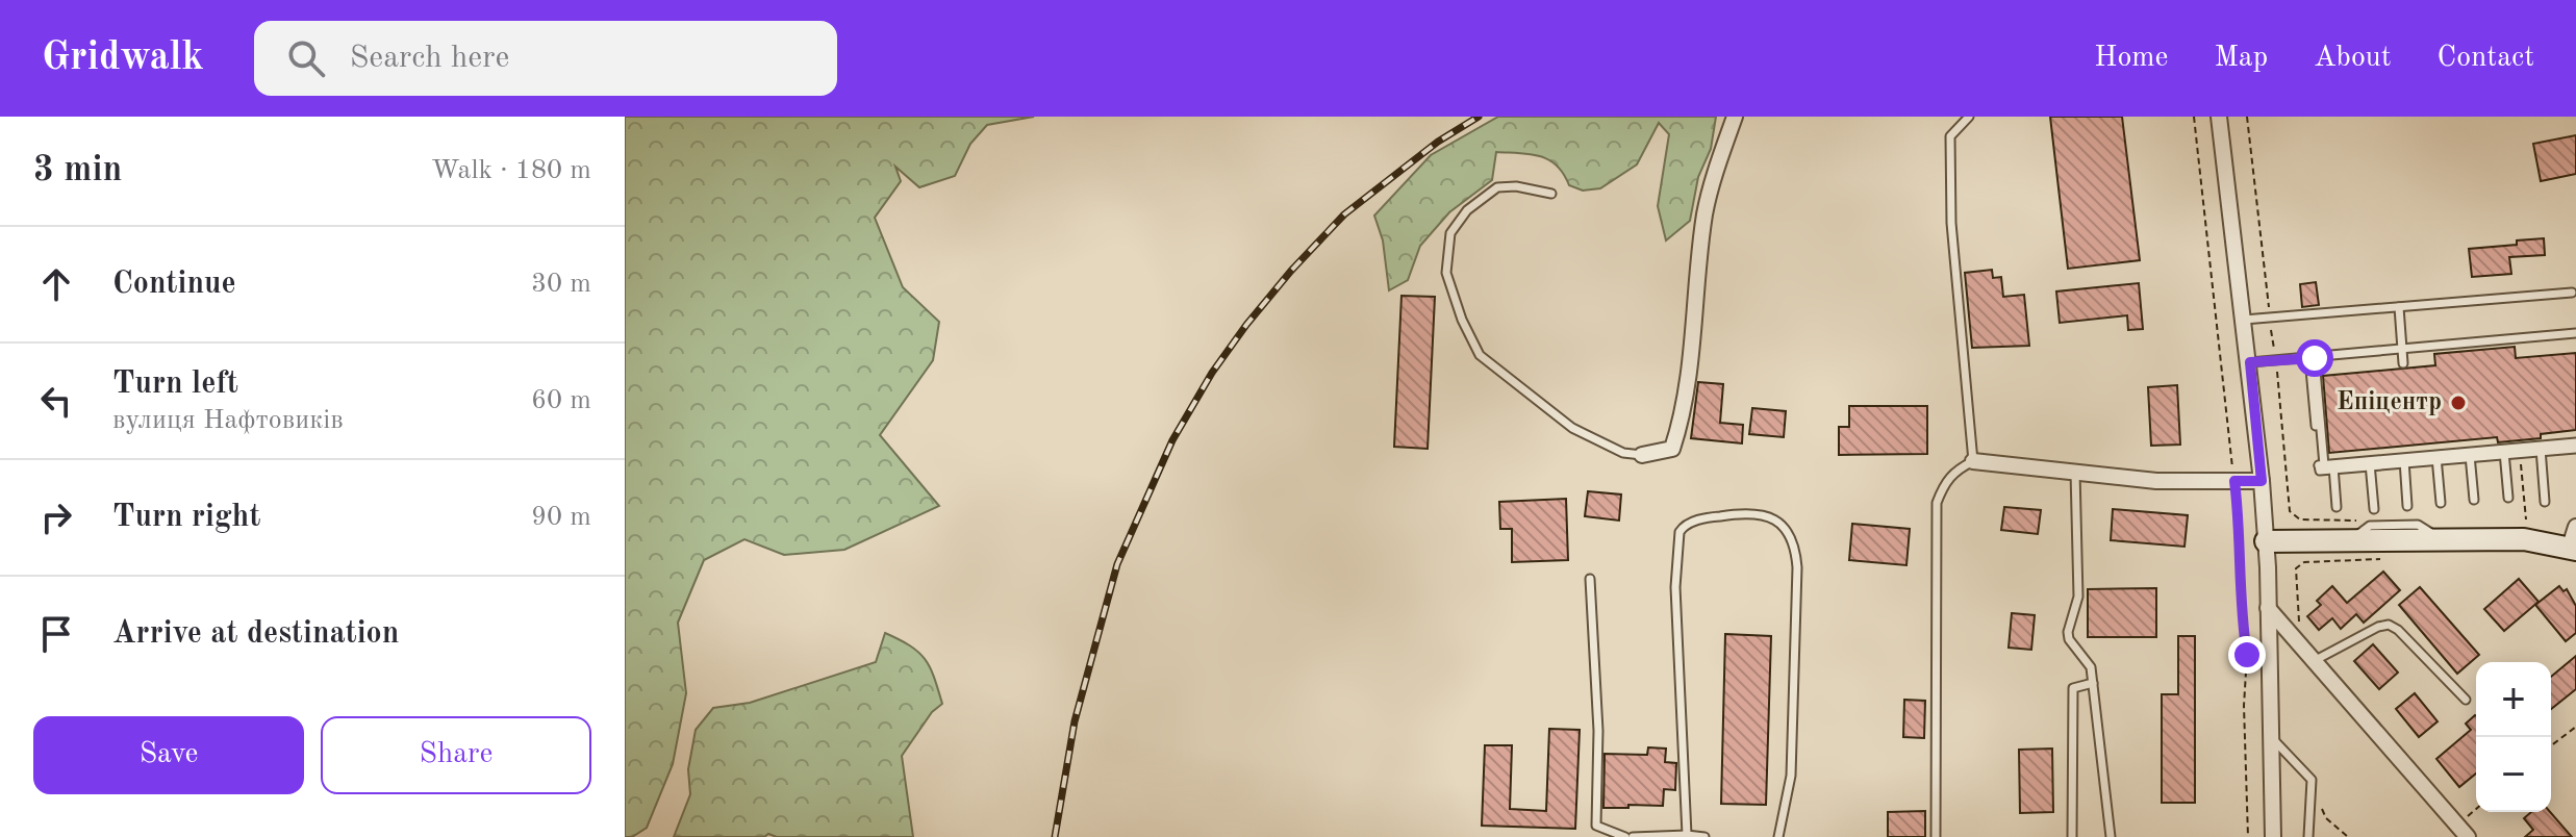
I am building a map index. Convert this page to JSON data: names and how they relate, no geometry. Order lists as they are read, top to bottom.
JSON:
{
  "places": ["Епіцентр"],
  "page": {
    "header": "Gridwalk",
    "search": "Search here",
    "nav": [
      "Home",
      "Map",
      "About",
      "Contact"
    ],
    "heading": ["3 min", "Walk · 180 m"],
    "list": [
      ["Continue", "30 m"],
      ["Turn left", "вулиця Нафтовиків", "60 m"],
      ["Turn right", "90 m"],
      "Arrive at destination"
    ],
    "map_buttons": ["+", "−"],
    "buttons": ["Save", "Share"]
  }
}
